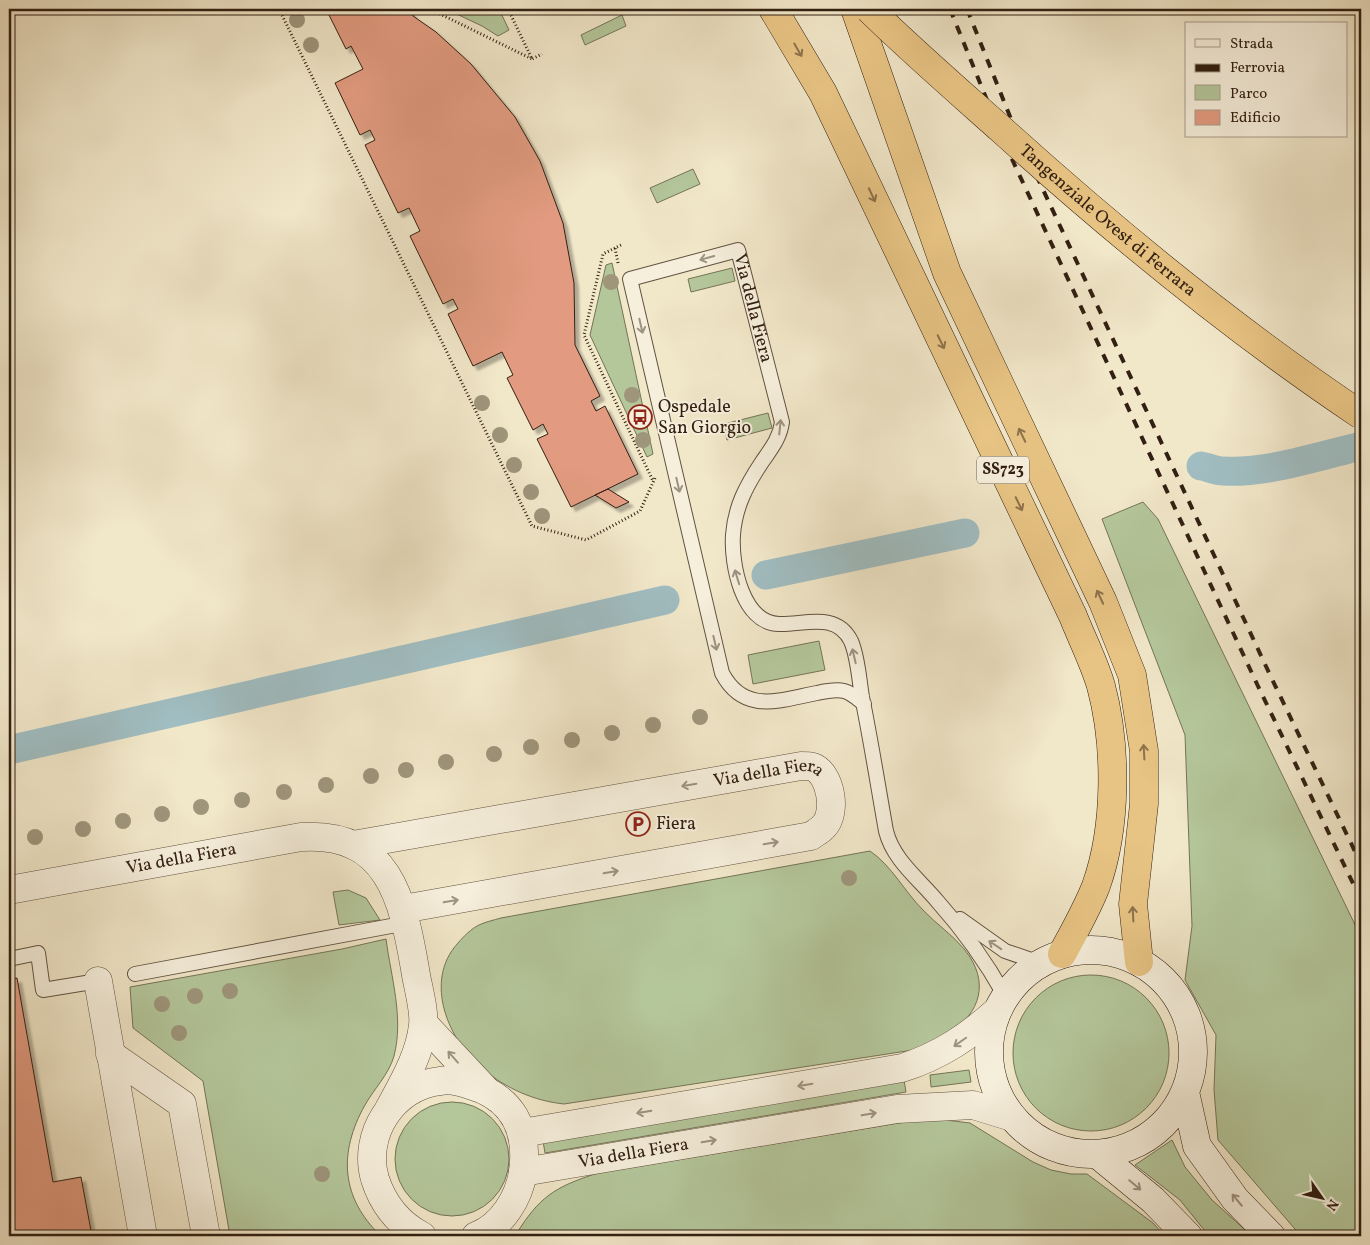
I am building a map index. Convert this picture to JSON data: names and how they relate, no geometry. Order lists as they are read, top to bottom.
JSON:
{
  "streets": {
    "highway": ["Tangenziale Ovest di Ferrara", "SS723"],
    "street": ["Via della Fiera"]
  },
  "crossings": [
    ["Via della Fiera", "SS723"]
  ],
  "places": {
    "bus stop": ["Ospedale San Giorgio"],
    "parking": ["Fiera"]
  },
  "legend": [
    "Strada",
    "Ferrovia",
    "Parco",
    "Edificio"
  ],
  "north": "bottom right"
}
